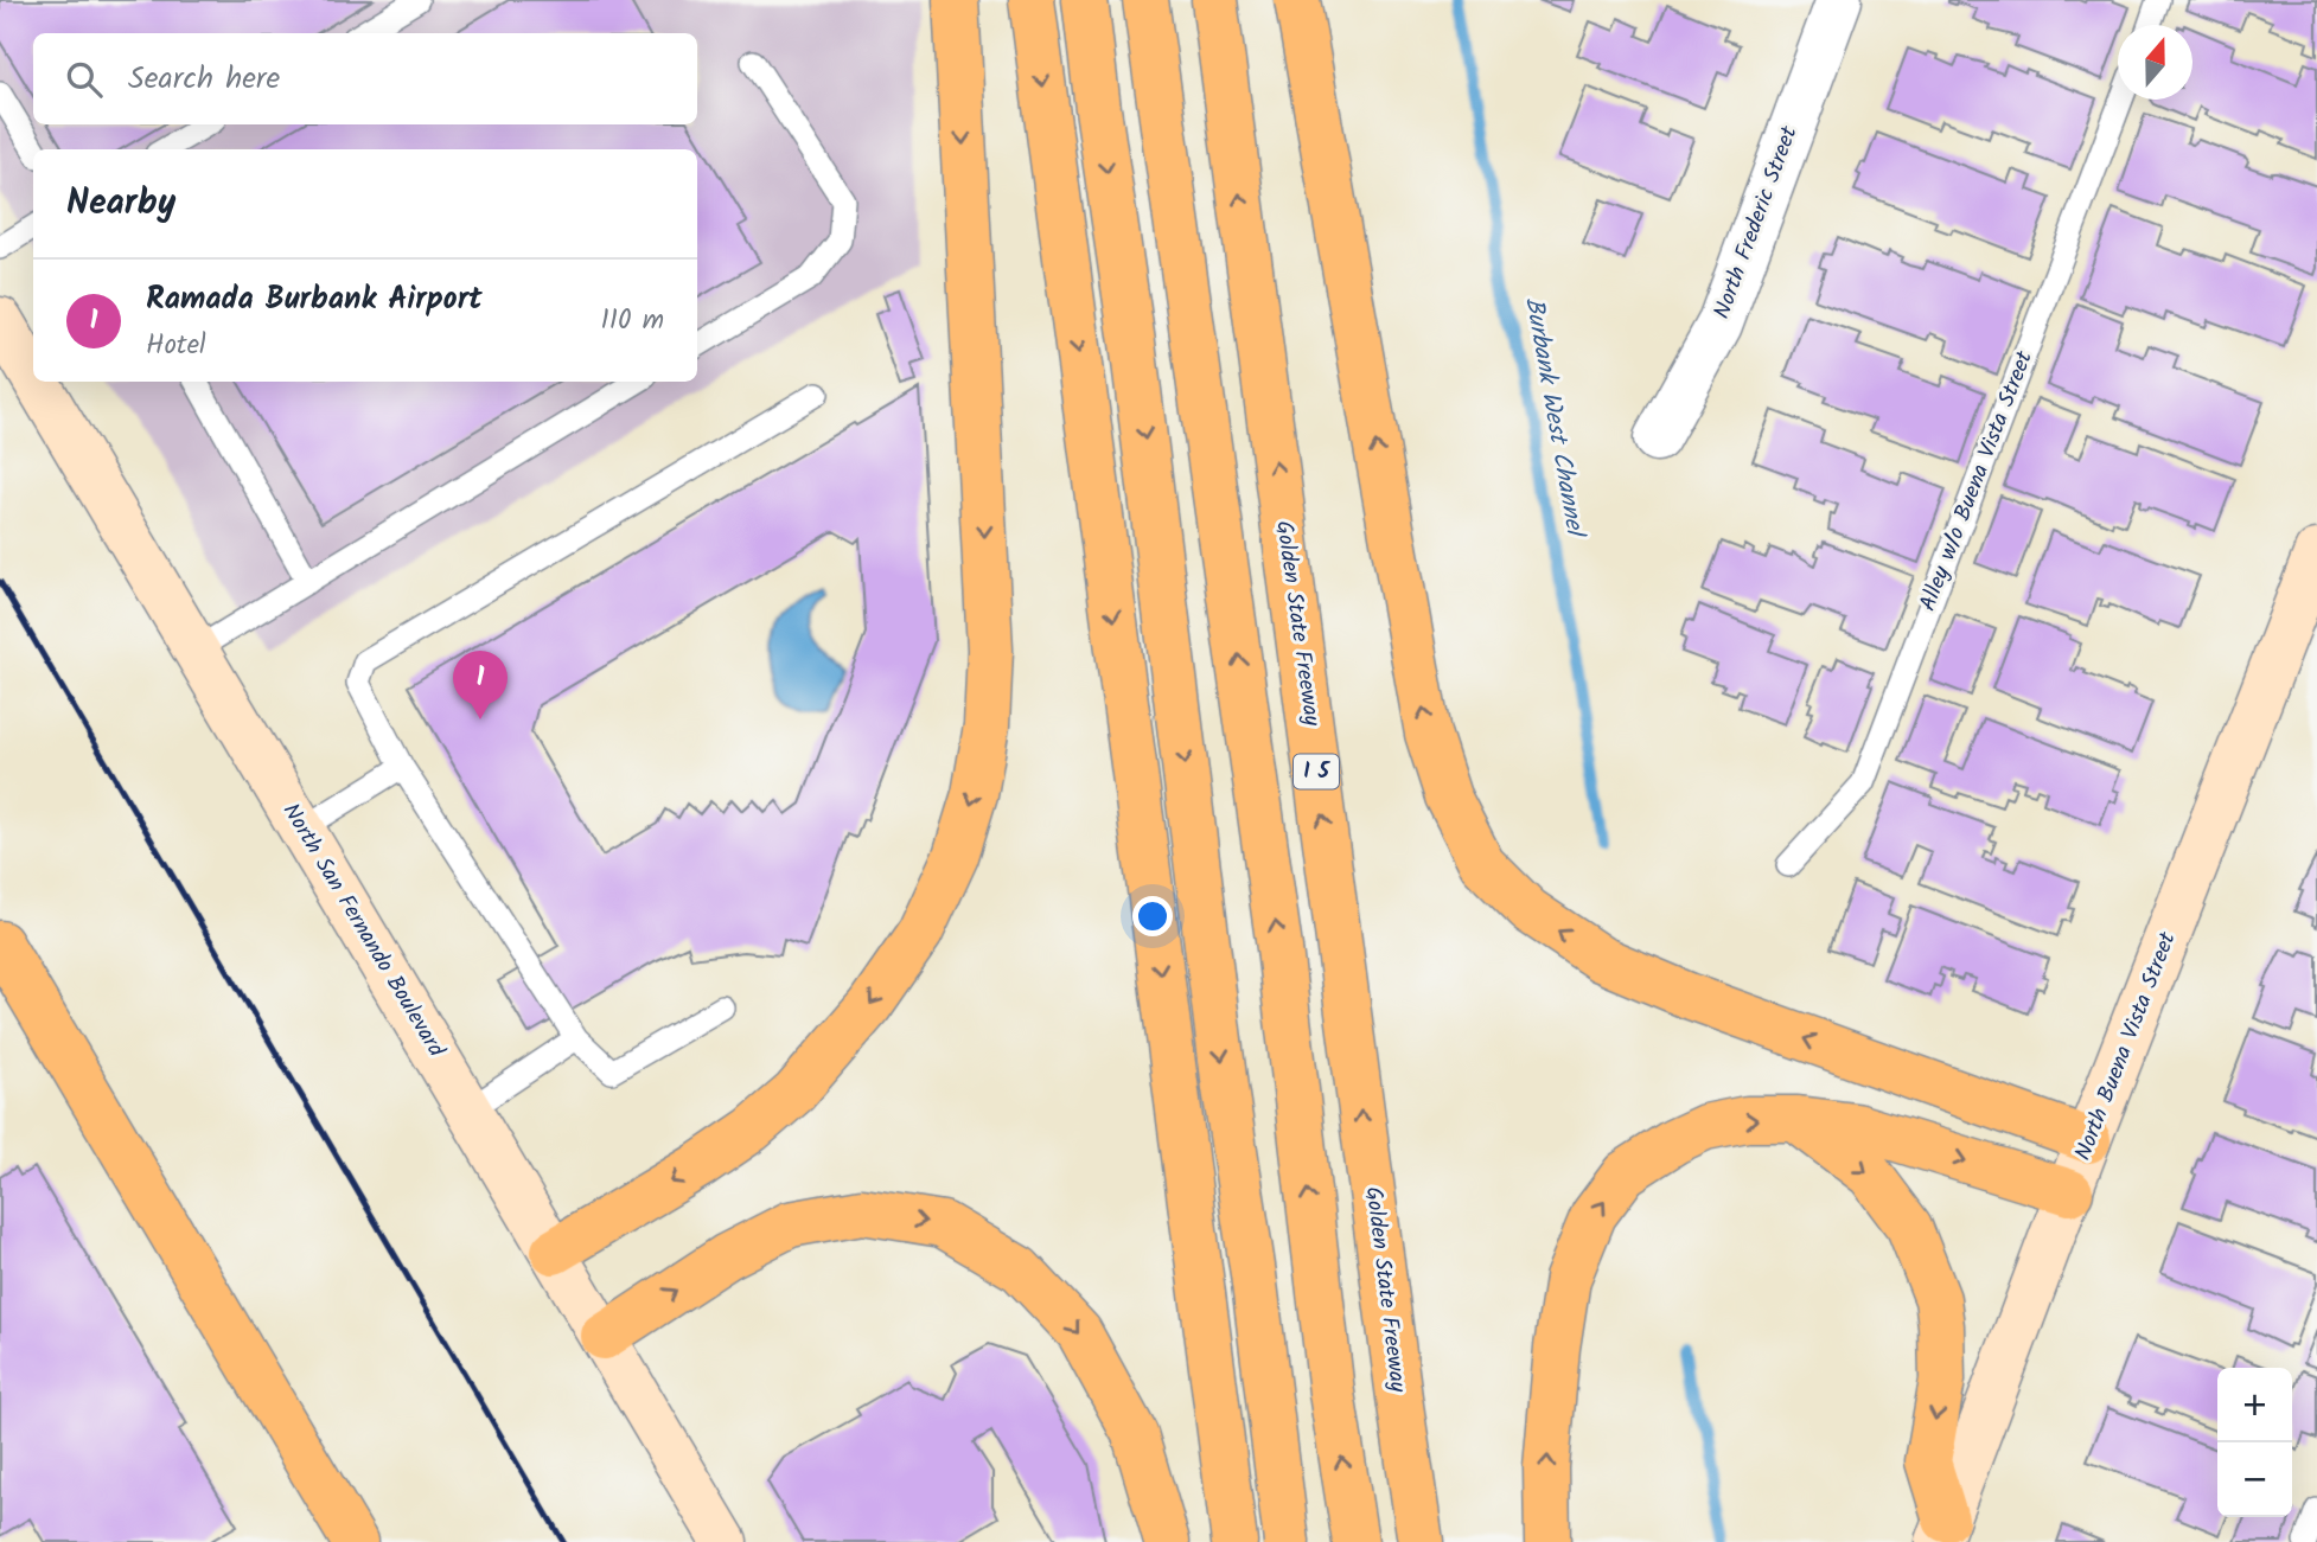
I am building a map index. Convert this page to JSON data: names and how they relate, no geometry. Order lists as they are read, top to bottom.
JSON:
{
  "streets": {
    "main road": [
      "Golden State Freeway",
      "I 5",
      "North San Fernando Boulevard",
      "North Buena Vista Street"
    ],
    "street": ["North Frederic Street"],
    "lane": ["Alley w/o Buena Vista Street"]
  },
  "water": ["Burbank West Channel"],
  "north": "top",
  "page": {
    "search": "Search here",
    "heading": "Nearby",
    "list": [
      {
        "mark": "1",
        "name": "Ramada Burbank Airport",
        "note": "Hotel",
        "value": "110 m"
      }
    ],
    "pins": "1",
    "map_buttons": ["+", "−"]
  }
}
